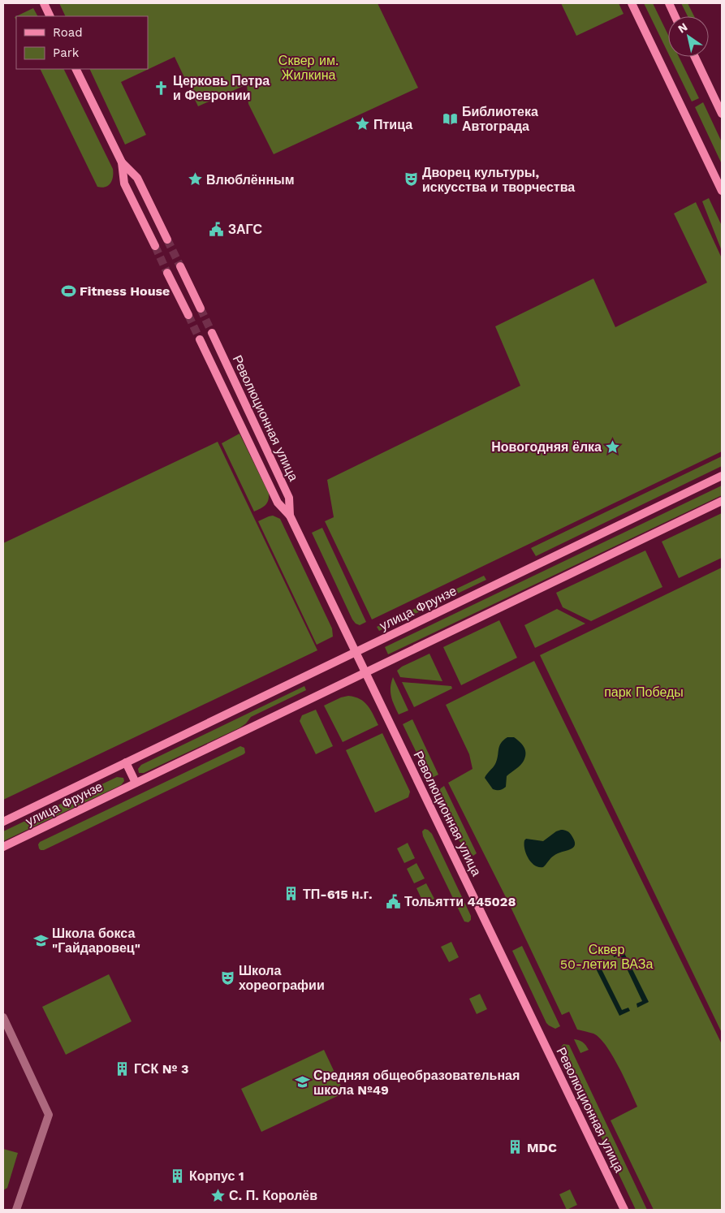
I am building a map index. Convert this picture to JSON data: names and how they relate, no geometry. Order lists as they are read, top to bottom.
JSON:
{
  "streets": {
    "main road": ["Революционная улица", "улица Фрунзе"]
  },
  "crossings": [
    ["Революционная улица", "улица Фрунзе"]
  ],
  "parks": ["Сквер им. Жилкина", "парк Победы", "Сквер 50-летия ВАЗа"],
  "places": {
    "church": ["Церковь Петра и Февронии"],
    "library": ["Библиотека Автограда"],
    "place": [
      "Птица",
      "Влюблённым",
      "Новогодняя ёлка",
      "С. П. Королёв"
    ],
    "theatre": ["Дворец культуры, искусства и творчества", "Школа хореографии"],
    "public building": ["ЗАГС", "Тольятти 445028"],
    "sports": ["Fitness House"],
    "building": [
      "ТП-615 н.г.",
      "ГСК № 3",
      "MDC",
      "Корпус 1"
    ],
    "school or university": ["Школа бокса \"Гайдаровец\"", "Средняя общеобразовательная школа №49"]
  },
  "legend": ["Road", "Park"],
  "north": "top left"
}
